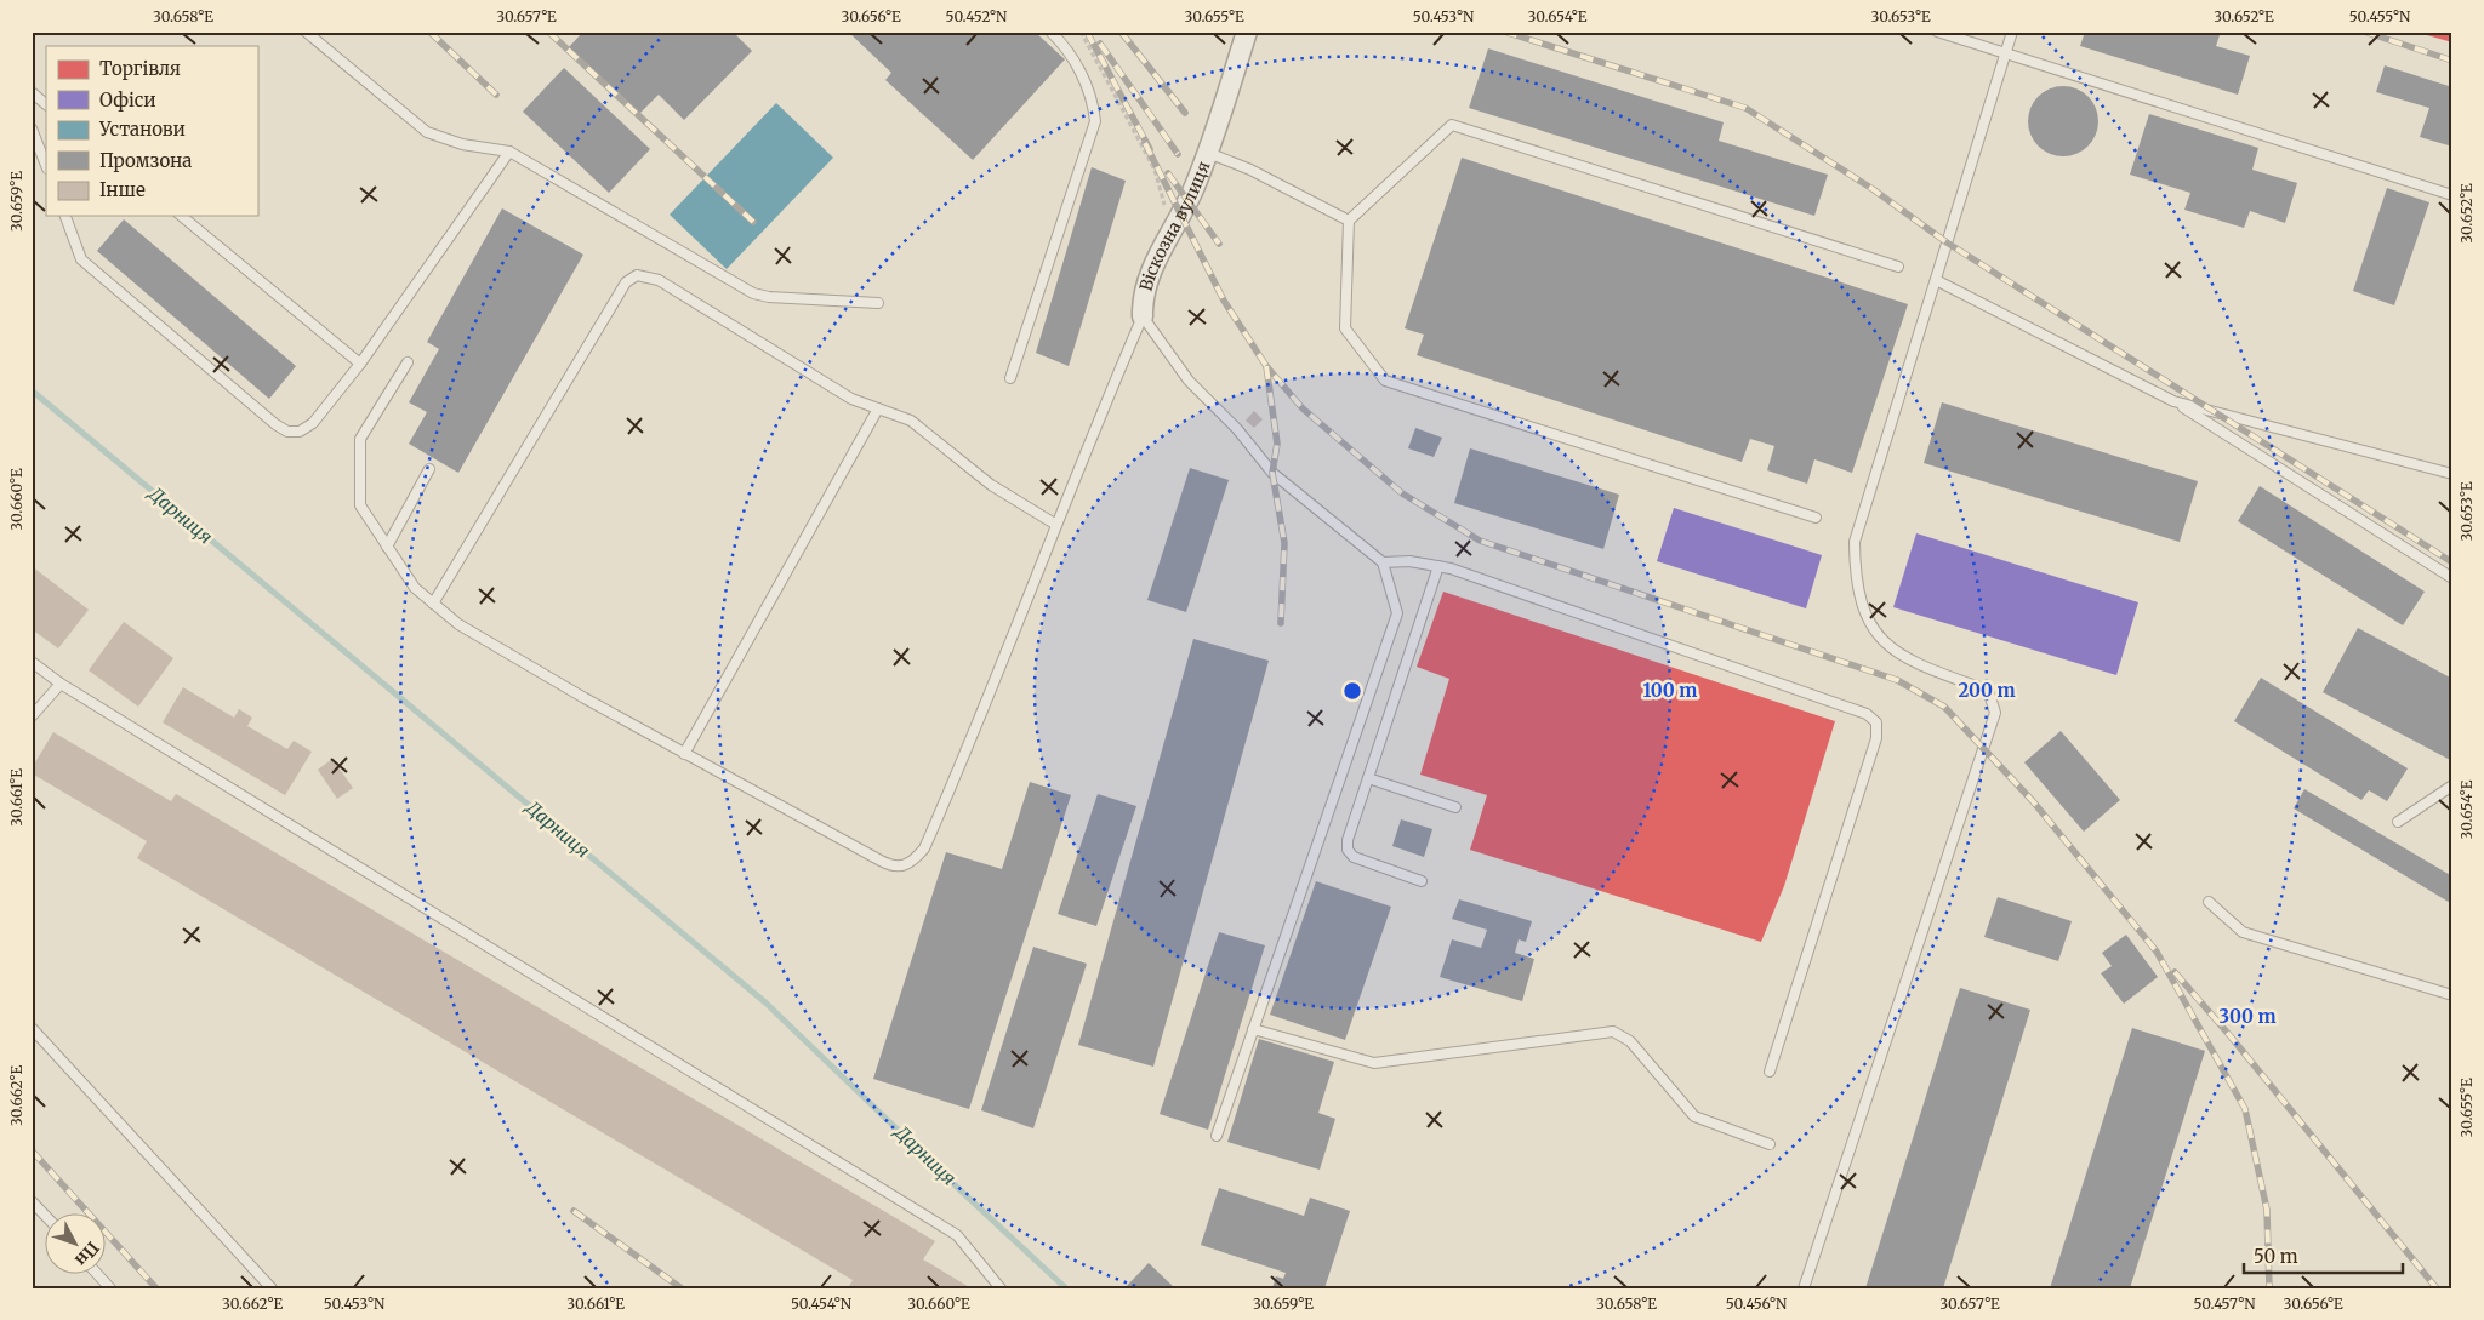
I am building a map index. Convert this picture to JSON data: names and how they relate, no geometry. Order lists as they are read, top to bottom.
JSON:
{
  "streets": {
    "street": ["Віскозна вулиця"]
  },
  "water": ["Дарниця"],
  "legend": [
    "Торгівля",
    "Офіси",
    "Установи",
    "Промзона",
    "Інше"
  ],
  "scale_bar": "50 m",
  "north": "bottom right",
  "coordinates": [
    "30.658°E",
    "30.657°E",
    "30.656°E",
    "50.452°N",
    "30.655°E",
    "50.453°N",
    "30.654°E",
    "30.653°E",
    "30.652°E",
    "50.455°N",
    "30.659°E",
    "30.660°E",
    "30.661°E",
    "30.662°E",
    "50.454°N",
    "50.456°N",
    "50.457°N"
  ],
  "rings": ["100 m", "200 m", "300 m"]
}
